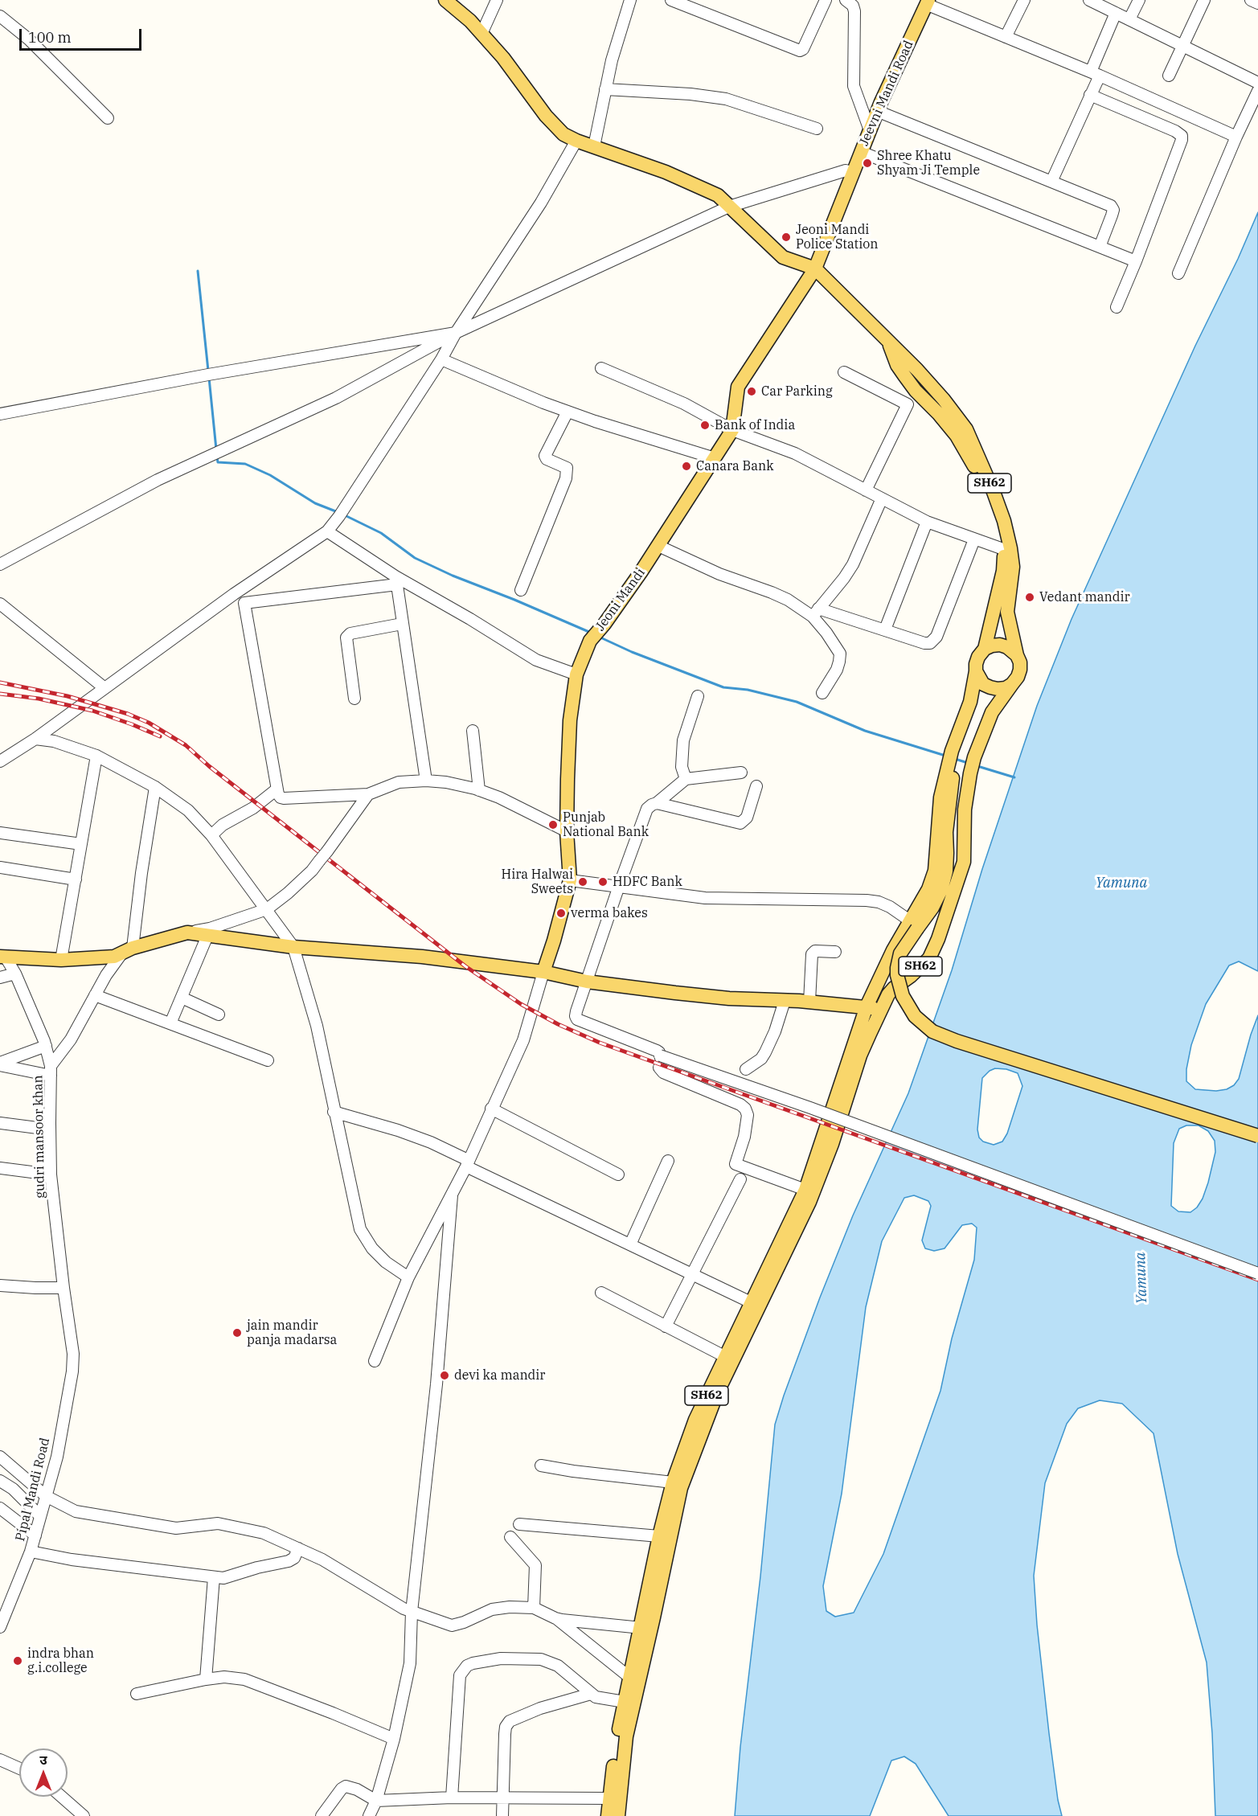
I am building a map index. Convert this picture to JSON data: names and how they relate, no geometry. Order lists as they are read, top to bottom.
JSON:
{
  "streets": {
    "main road": ["Jeevni Mandi Road", "SH62", "Jeoni Mandi"],
    "street": ["gudri mansoor khan", "Pipal Mandi Road"]
  },
  "crossings": [
    ["Jeevni Mandi Road", "SH62"],
    ["Jeevni Mandi Road", "Jeoni Mandi"],
    ["SH62", "Jeoni Mandi"],
    ["gudri mansoor khan", "Pipal Mandi Road"]
  ],
  "water": ["Yamuna"],
  "places": [
    "Shree Khatu Shyam Ji Temple",
    "Jeoni Mandi Police Station",
    "Car Parking",
    "Bank of India",
    "Canara Bank",
    "Vedant mandir",
    "Punjab National Bank",
    "Hira Halwai Sweets",
    "HDFC Bank",
    "verma bakes",
    "jain mandir panja madarsa",
    "devi ka mandir",
    "indra bhan g.i.college"
  ],
  "scale_bar": "100 m",
  "north": "top"
}
